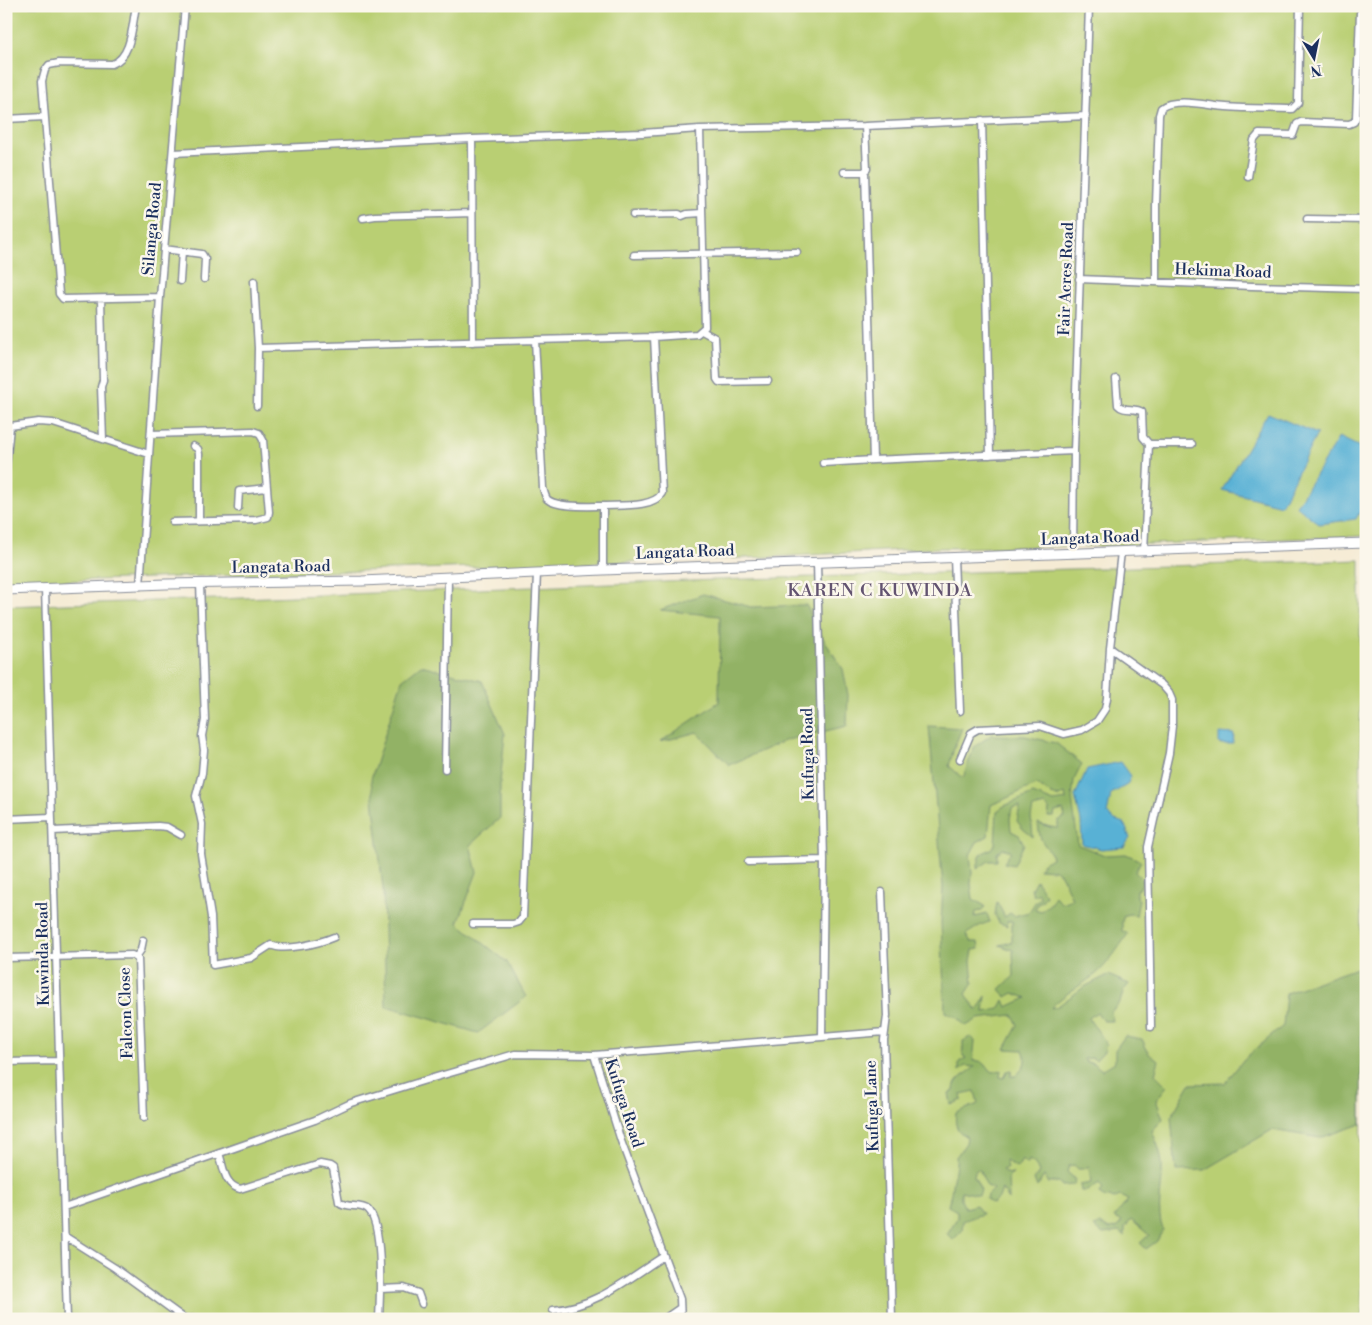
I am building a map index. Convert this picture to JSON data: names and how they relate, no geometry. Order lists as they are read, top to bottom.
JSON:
{
  "streets": {
    "main road": ["Langata Road"],
    "street": [
      "Silanga Road",
      "Hekima Road",
      "Fair Acres Road",
      "Kufuga Road",
      "Kuwinda Road",
      "Falcon Close",
      "Kufuga Lane"
    ]
  },
  "crossings": [
    ["Silanga Road", "Langata Road"],
    ["Hekima Road", "Fair Acres Road"],
    ["Fair Acres Road", "Langata Road"],
    ["Langata Road", "Kufuga Road"],
    ["Langata Road", "Kuwinda Road"],
    ["Kufuga Road", "Kufuga Lane"],
    ["Kuwinda Road", "Falcon Close"]
  ],
  "districts": ["KAREN C KUWINDA"],
  "north": "bottom"
}
